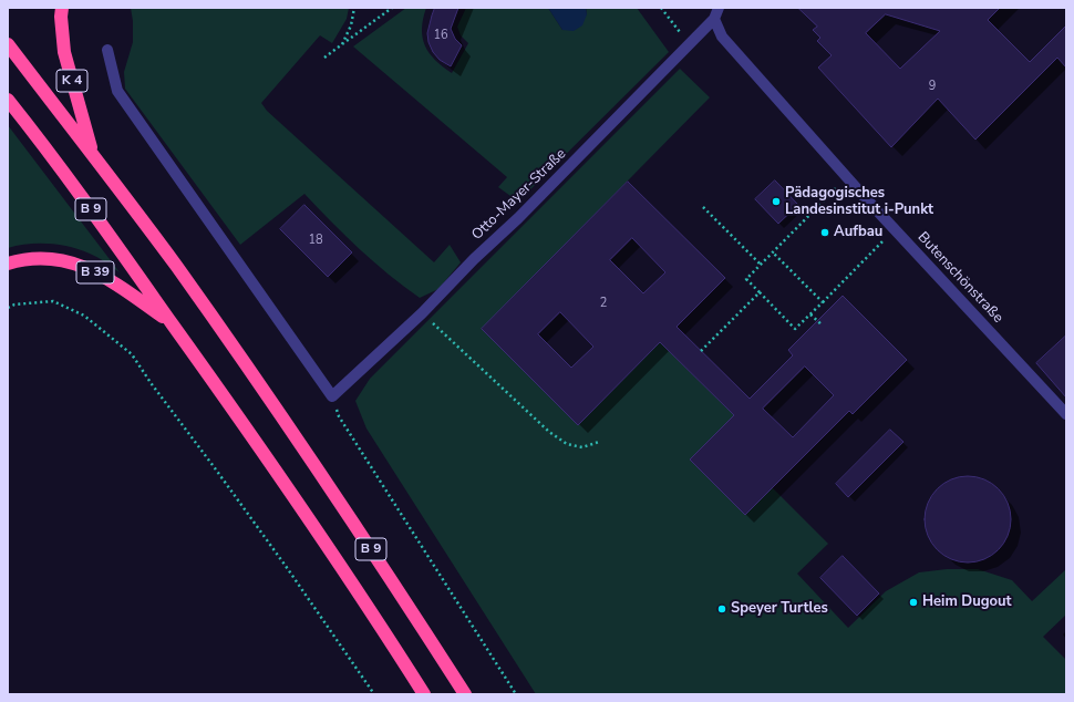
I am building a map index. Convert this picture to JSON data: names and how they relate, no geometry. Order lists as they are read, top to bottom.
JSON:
{
  "streets": {
    "highway": ["K 4", "B 9", "B 39"],
    "street": ["Otto-Mayer-Straße", "Butenschönstraße"]
  },
  "crossings": [
    ["K 4", "B 9"],
    ["Otto-Mayer-Straße", "Butenschönstraße"],
    ["B 9", "B 39"]
  ],
  "places": [
    "Pädagogisches Landesinstitut i-Punkt",
    "Aufbau",
    "Heim Dugout",
    "Speyer Turtles"
  ],
  "house_numbers": [
    "16",
    "9",
    "18",
    "2"
  ]
}
